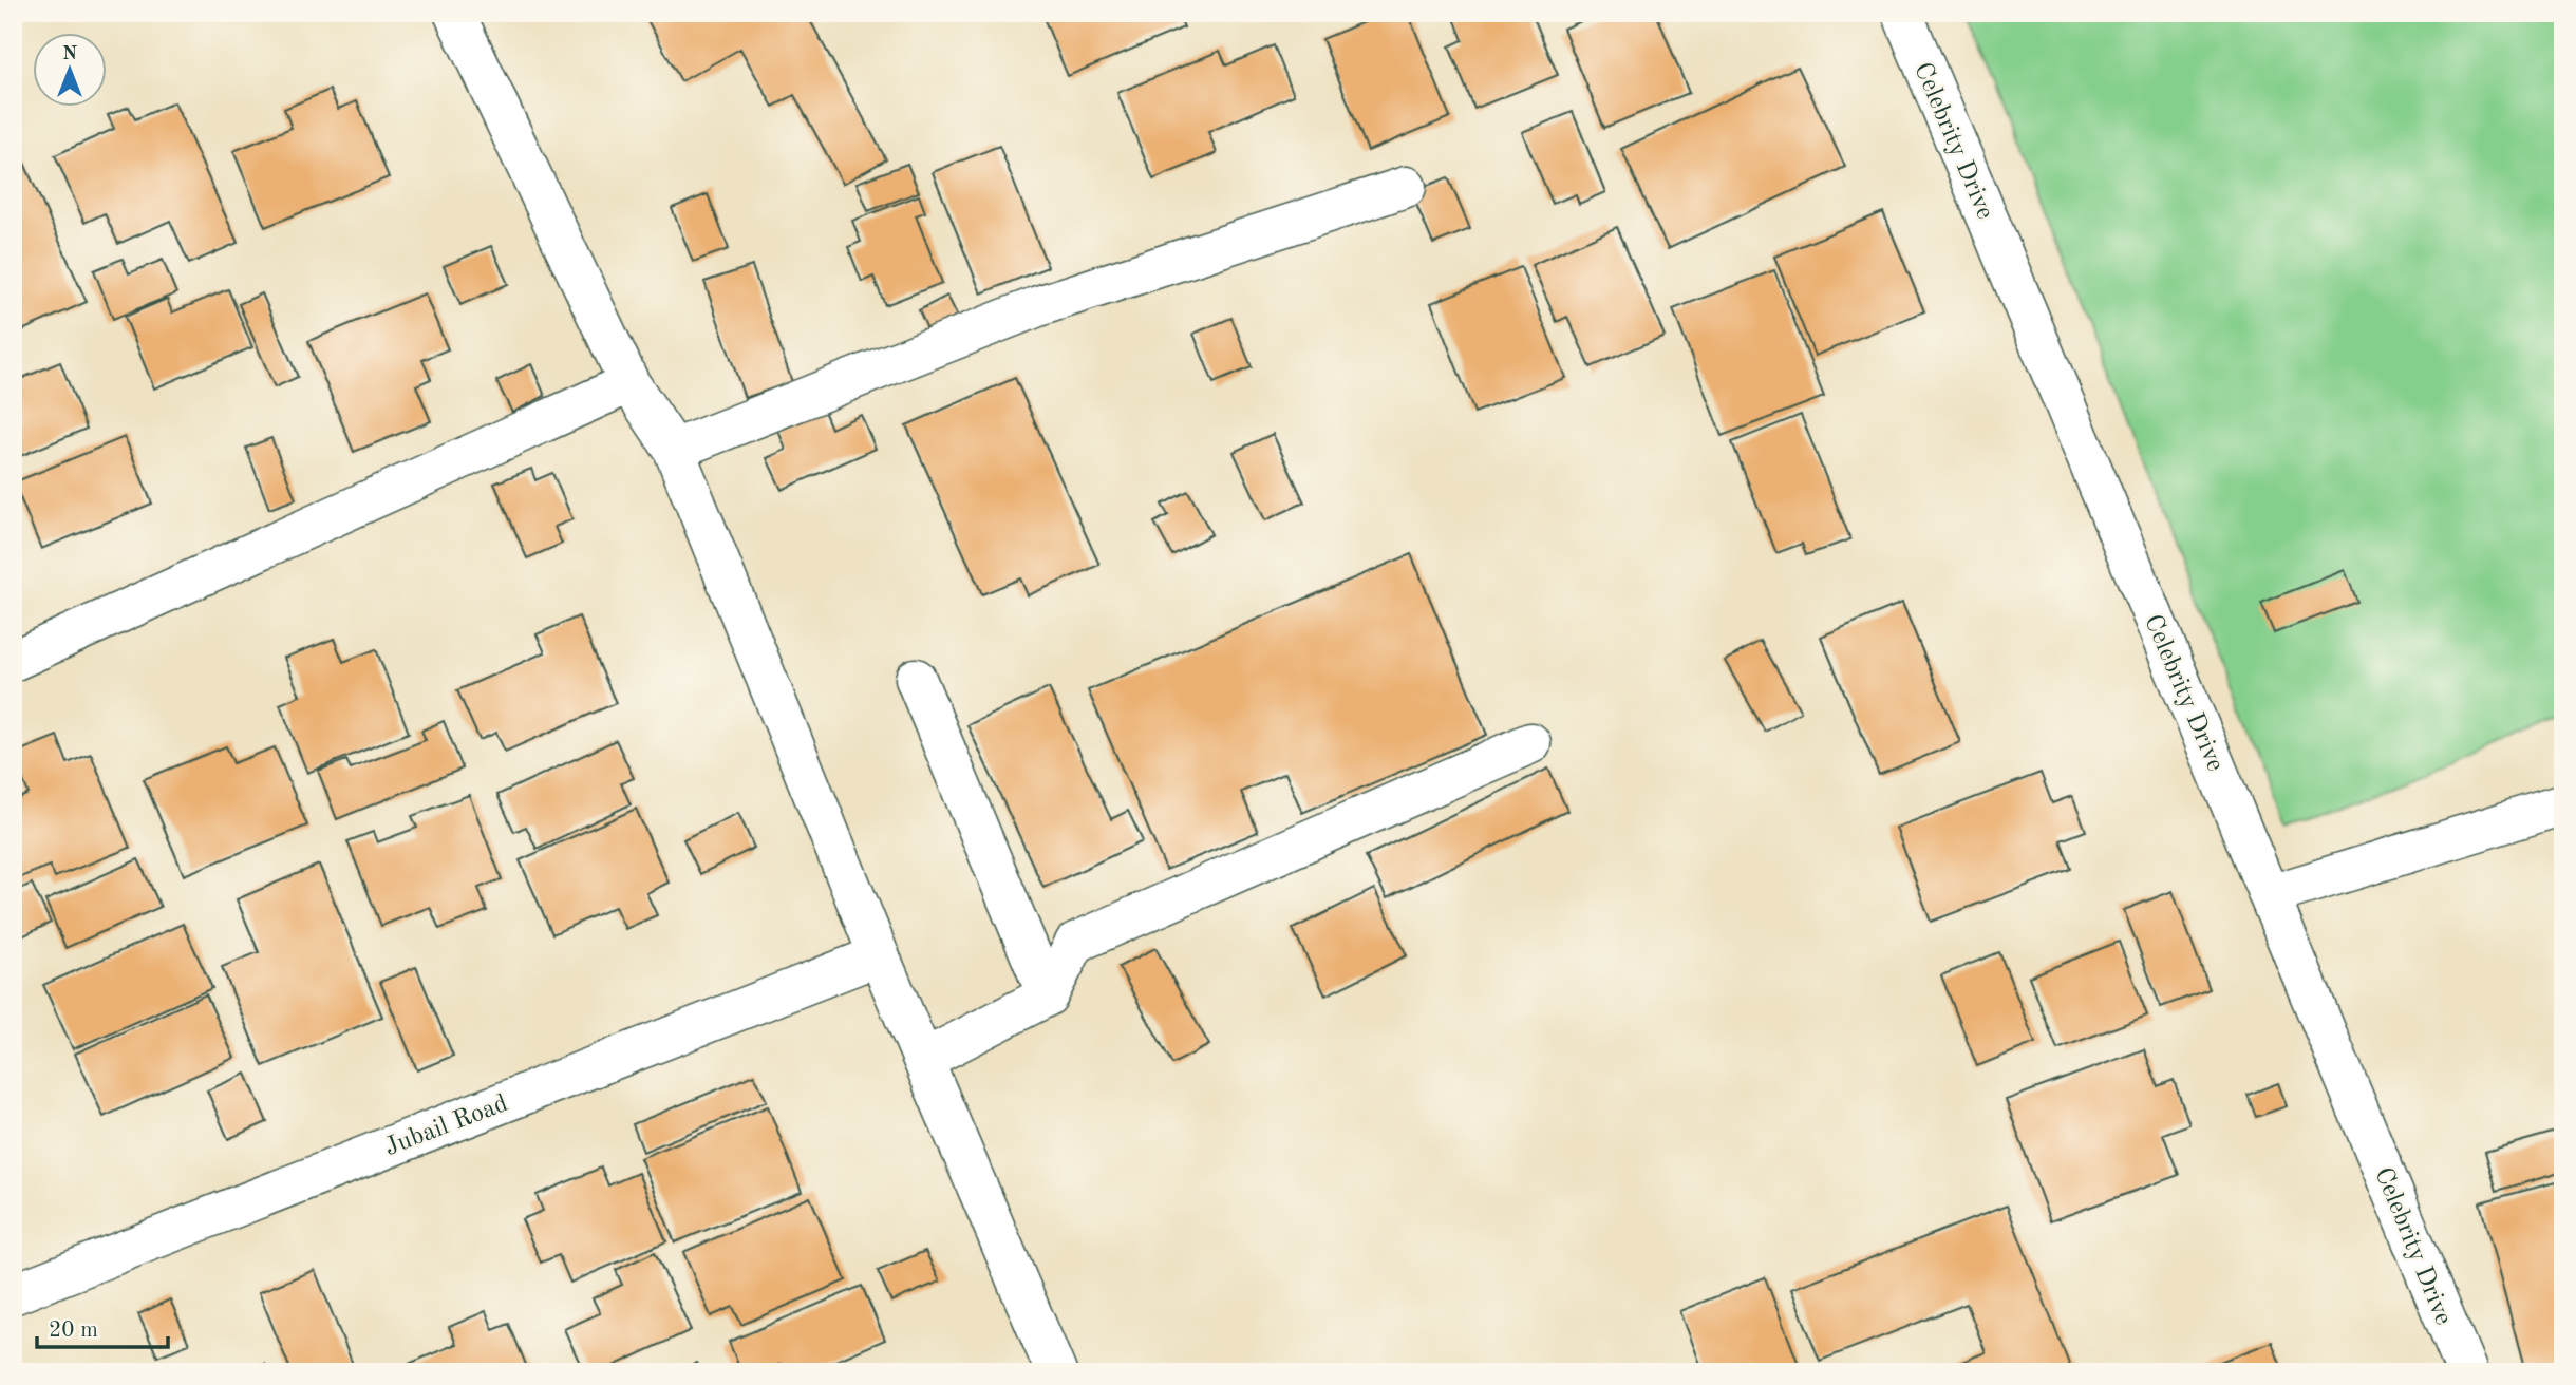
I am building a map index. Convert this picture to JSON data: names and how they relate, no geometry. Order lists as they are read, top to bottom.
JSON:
{
  "streets": {
    "street": ["Celebrity Drive", "Jubail Road"]
  },
  "scale_bar": "20 m",
  "north": "top"
}
